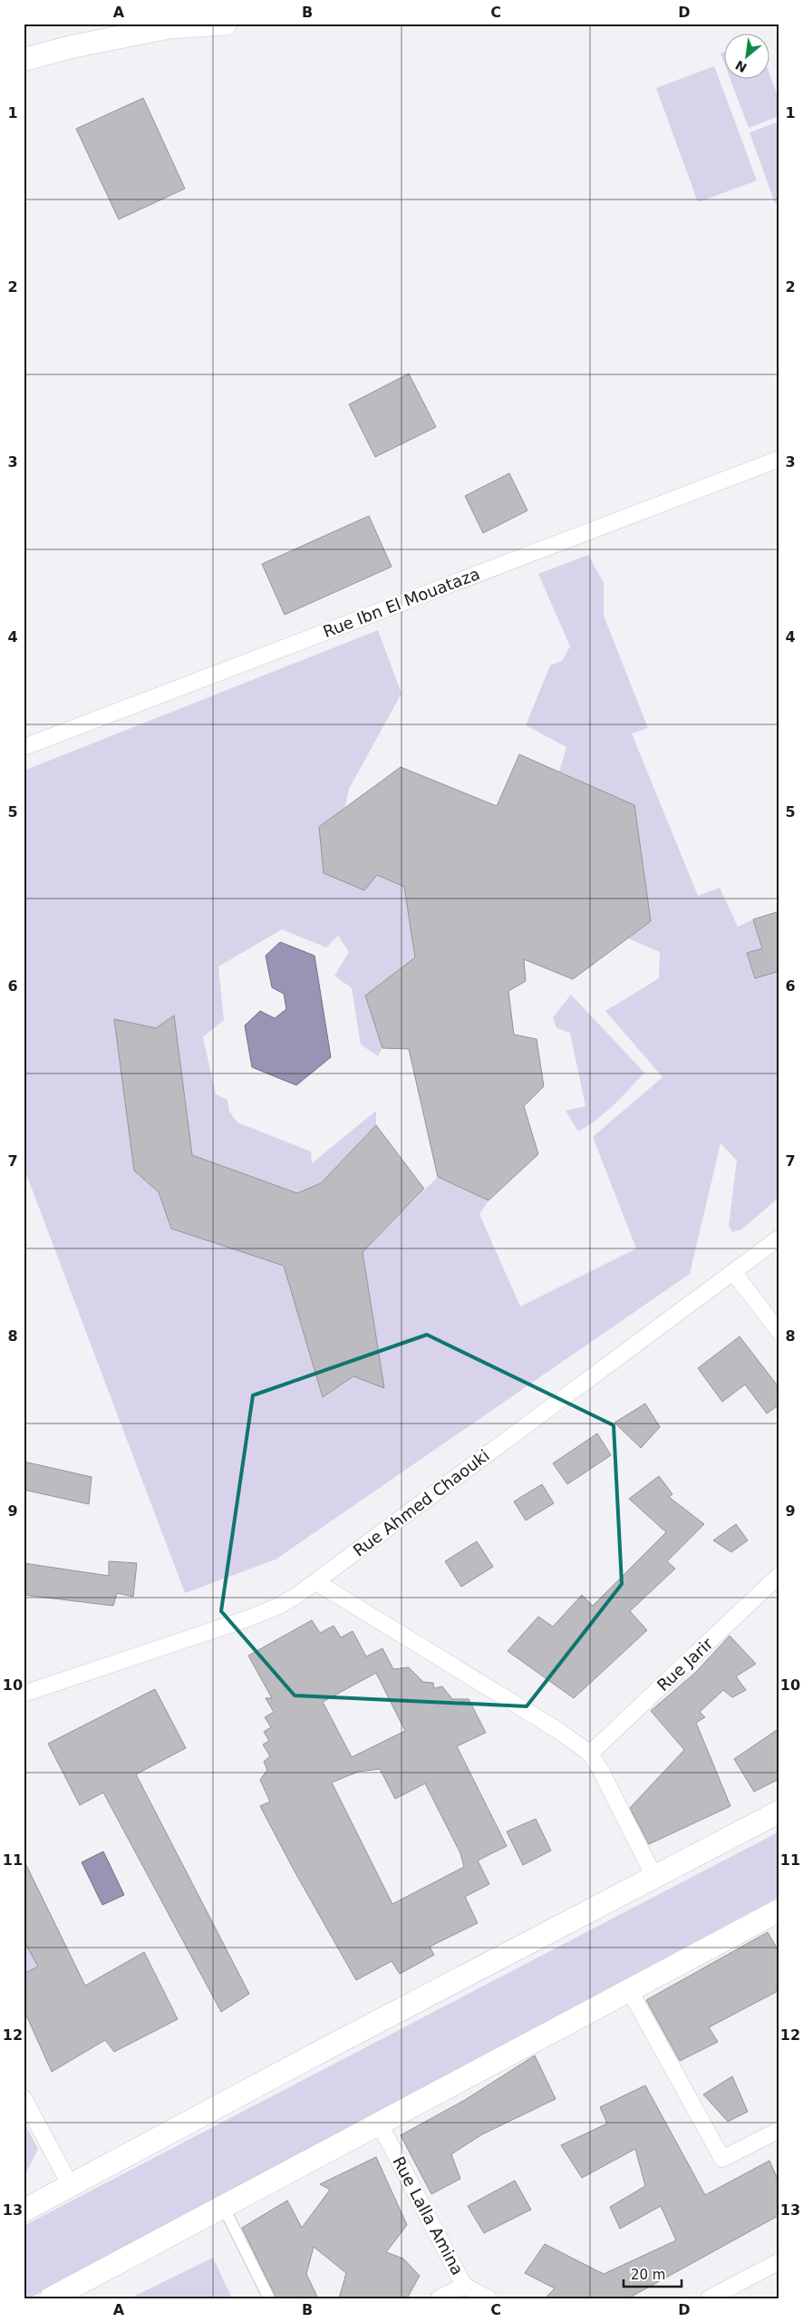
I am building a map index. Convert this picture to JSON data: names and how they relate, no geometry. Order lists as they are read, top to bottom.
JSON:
{
  "streets": {
    "street": [
      "Rue Ibn El Mouataza",
      "Rue Ahmed Chaouki",
      "Rue Jarir",
      "Rue Lalla Amina"
    ]
  },
  "scale_bar": "20 m",
  "north": "bottom left",
  "grid": {
    "columns": [
      "A",
      "B",
      "C",
      "D"
    ],
    "rows": [
      "1",
      "2",
      "3",
      "4",
      "5",
      "6",
      "7",
      "8",
      "9",
      "10",
      "11",
      "12",
      "13"
    ]
  }
}
